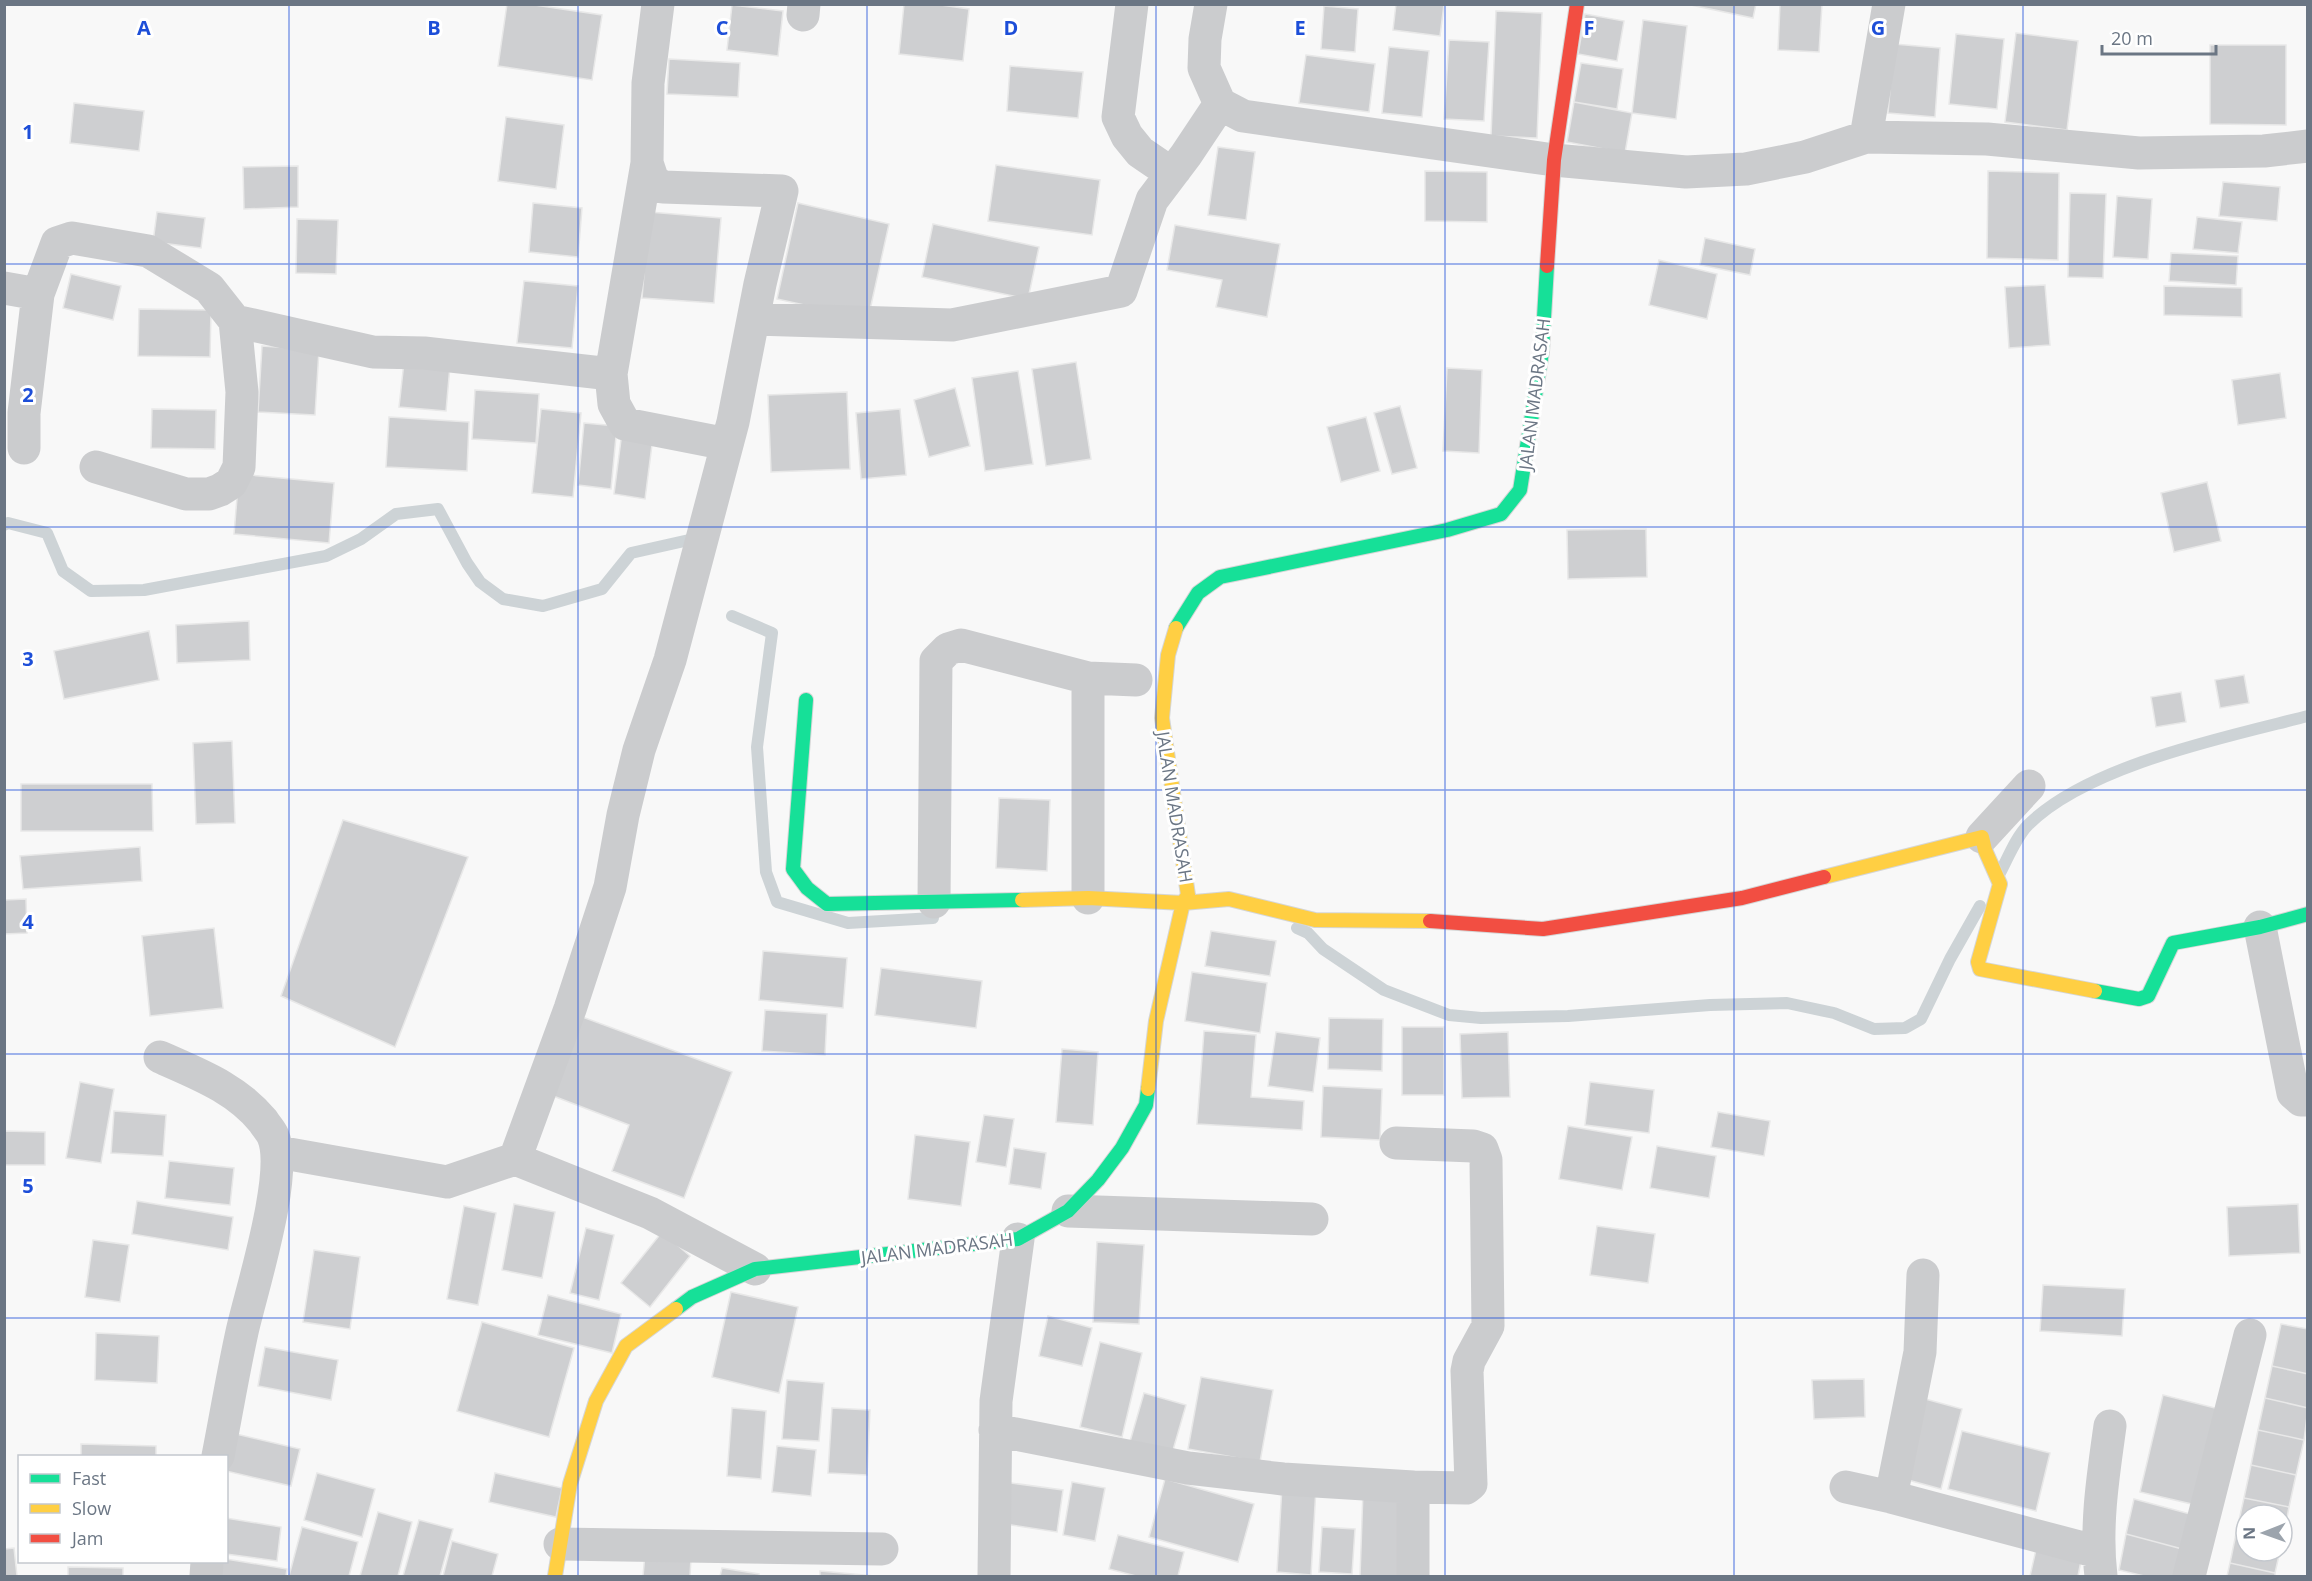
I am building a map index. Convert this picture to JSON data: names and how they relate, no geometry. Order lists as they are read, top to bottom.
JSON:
{
  "streets": {
    "street": ["JALAN MADRASAH"]
  },
  "legend": ["Fast", "Slow", "Jam"],
  "scale_bar": "20 m",
  "north": "left",
  "grid": {
    "columns": [
      "A",
      "B",
      "C",
      "D",
      "E",
      "F",
      "G"
    ],
    "rows": [
      "1",
      "2",
      "3",
      "4",
      "5"
    ]
  }
}
